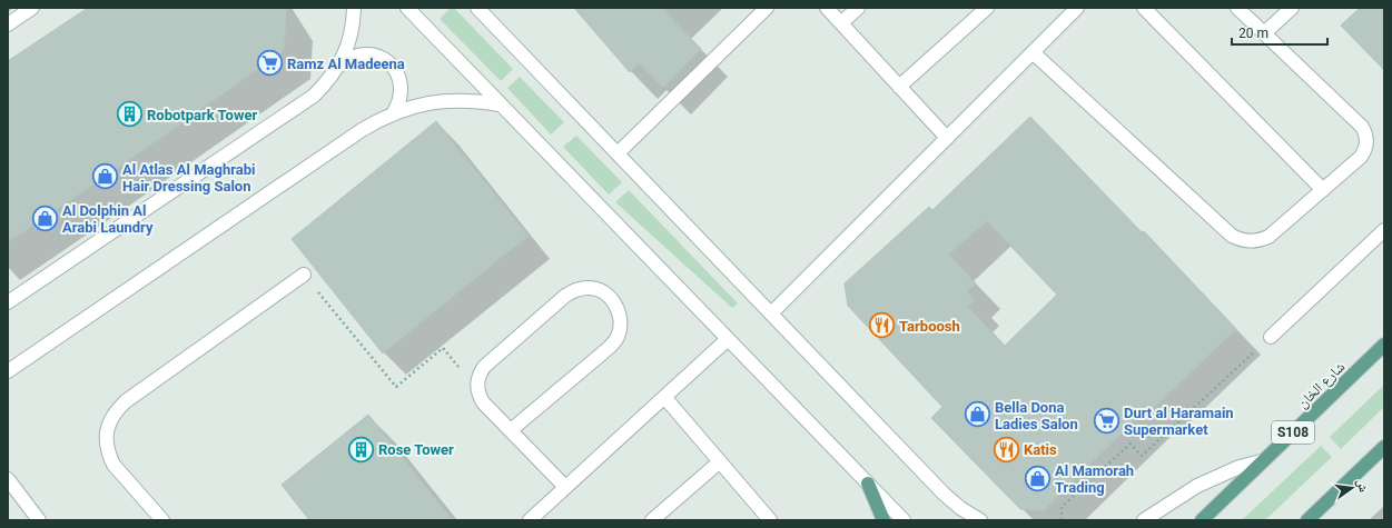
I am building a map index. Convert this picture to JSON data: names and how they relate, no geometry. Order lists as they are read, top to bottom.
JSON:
{
  "streets": {
    "main road": ["شارع الخان", "S108"]
  },
  "places": {
    "supermarket": ["Ramz Al Madeena", "Durt al Haramain Supermarket"],
    "building": ["Robotpark Tower", "Rose Tower"],
    "shop": [
      "Al Atlas Al Maghrabi Hair Dressing Salon",
      "Al Dolphin Al Arabi Laundry",
      "Bella Dona Ladies Salon",
      "Al Mamorah Trading"
    ],
    "restaurant": ["Tarboosh", "Katis"]
  },
  "scale_bar": "20 m",
  "north": "right"
}
